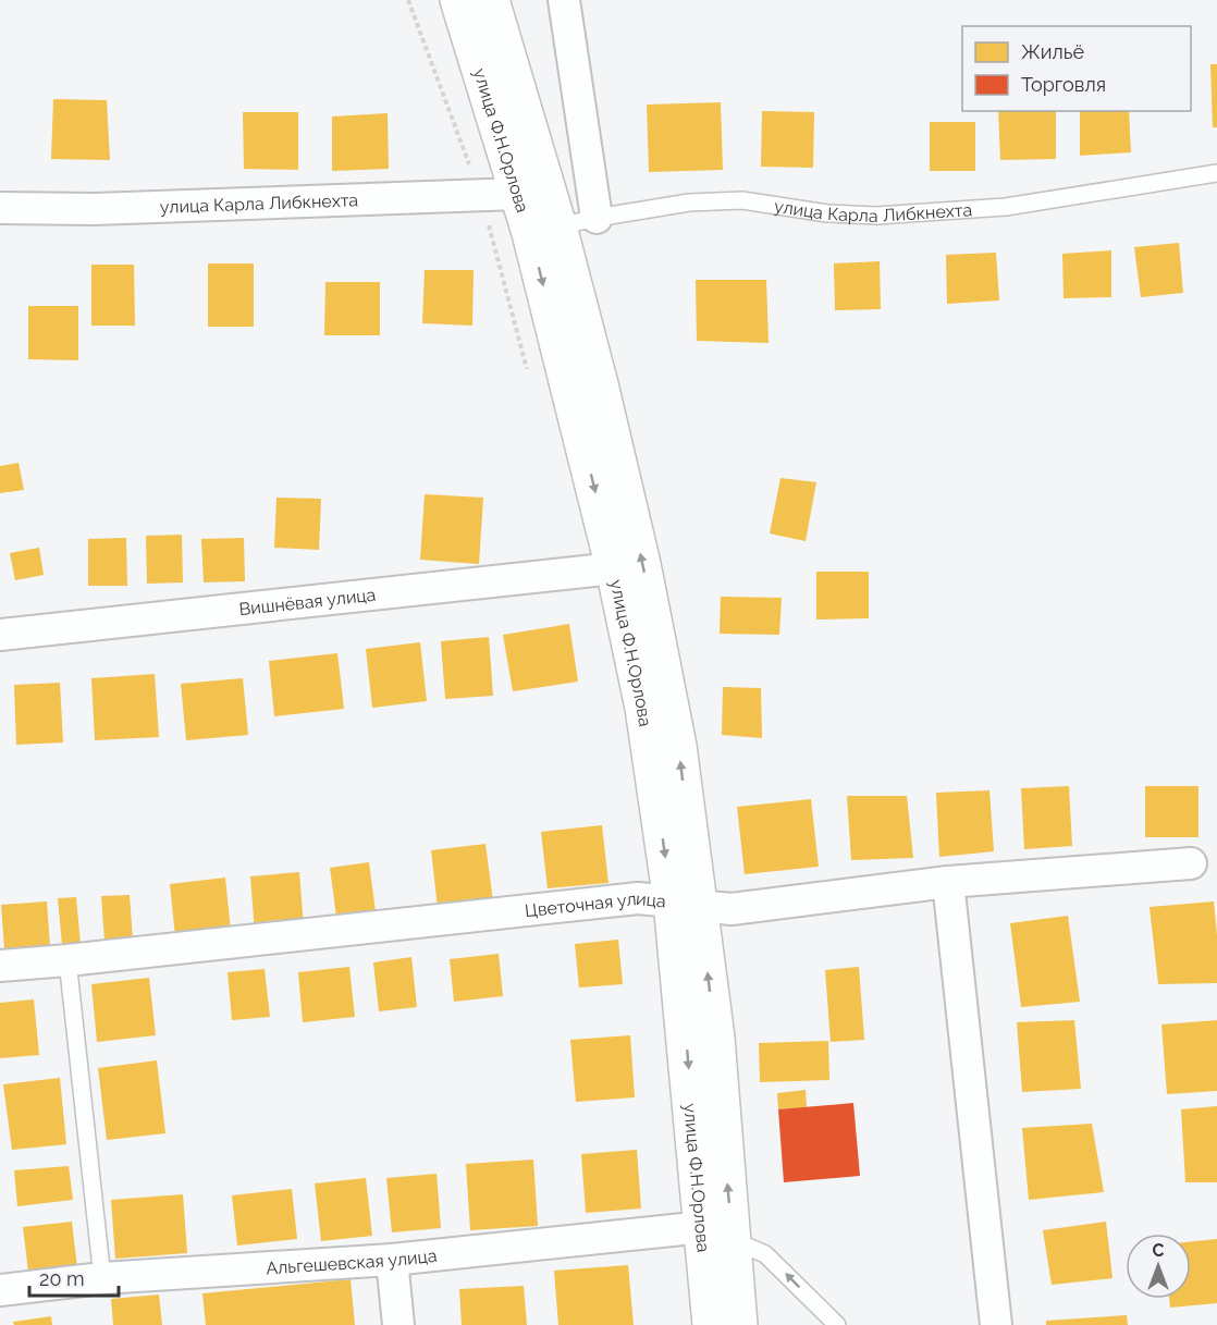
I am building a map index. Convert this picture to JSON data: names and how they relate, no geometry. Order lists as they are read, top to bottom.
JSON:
{
  "streets": {
    "street": [
      "улица Ф.Н.Орлова",
      "улица Карла Либкнехта",
      "Вишнёвая улица",
      "Цветочная улица",
      "Альгешевская улица"
    ]
  },
  "crossings": [
    ["улица Ф.Н.Орлова", "улица Карла Либкнехта"],
    ["улица Ф.Н.Орлова", "Вишнёвая улица"],
    ["улица Ф.Н.Орлова", "Цветочная улица"],
    ["улица Ф.Н.Орлова", "Альгешевская улица"]
  ],
  "legend": ["Жильё", "Торговля"],
  "scale_bar": "20 m",
  "north": "top"
}
